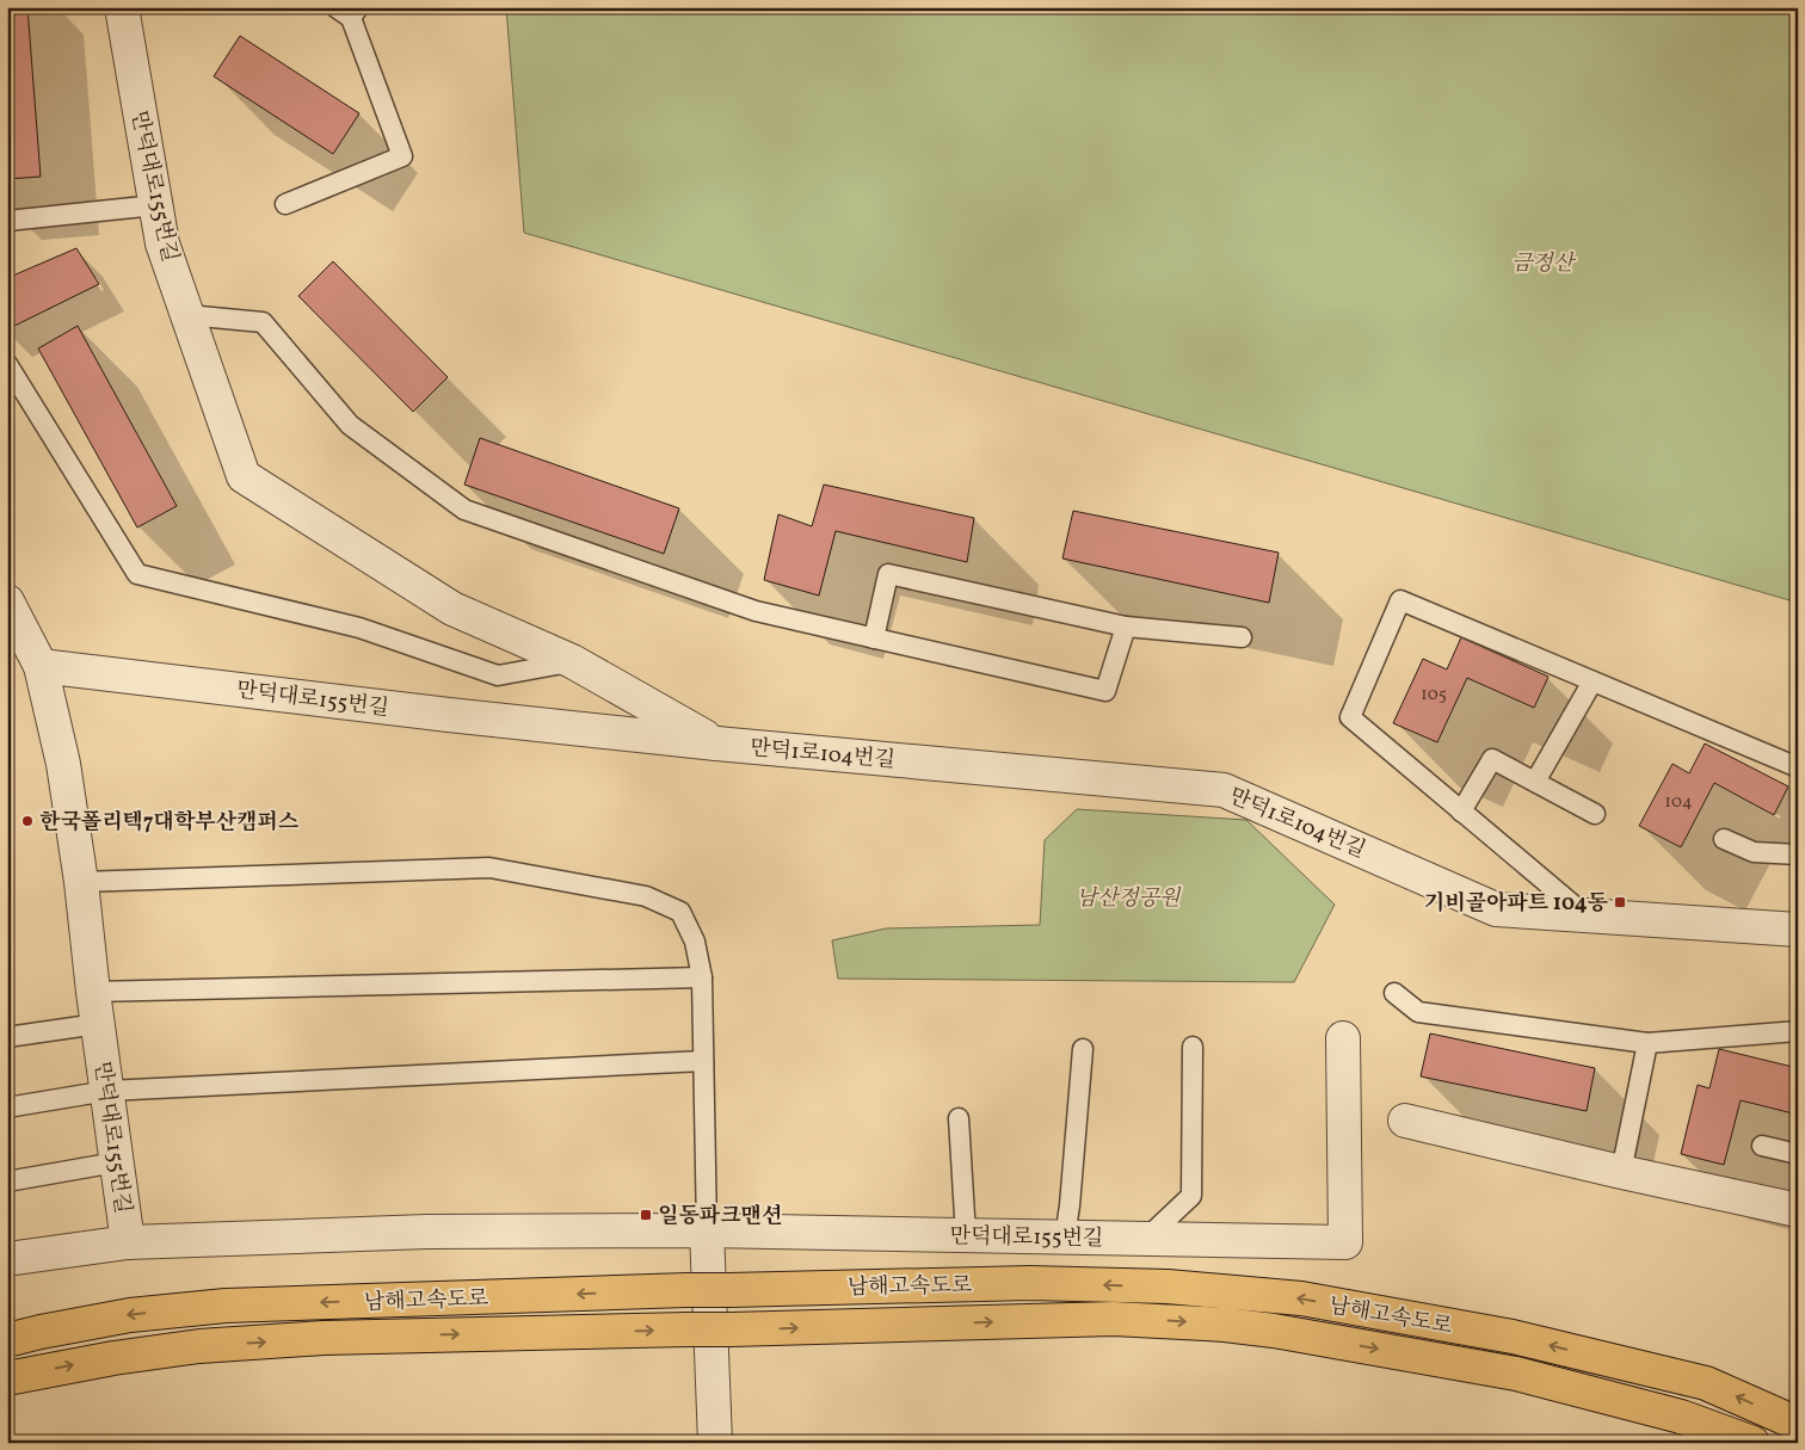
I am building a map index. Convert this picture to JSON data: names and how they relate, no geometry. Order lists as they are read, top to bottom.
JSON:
{
  "streets": {
    "highway": ["남해고속도로"],
    "street": ["만덕대로155번길", "만덕1로104번길"]
  },
  "crossings": [
    ["만덕대로155번길", "만덕1로104번길"]
  ],
  "parks": ["금정산", "남산정공원"],
  "places": {
    "other": ["한국폴리텍7대학부산캠퍼스"],
    "transit": ["기비골아파트 104동", "일동파크맨션"]
  },
  "house_numbers": ["105", "104"]
}
